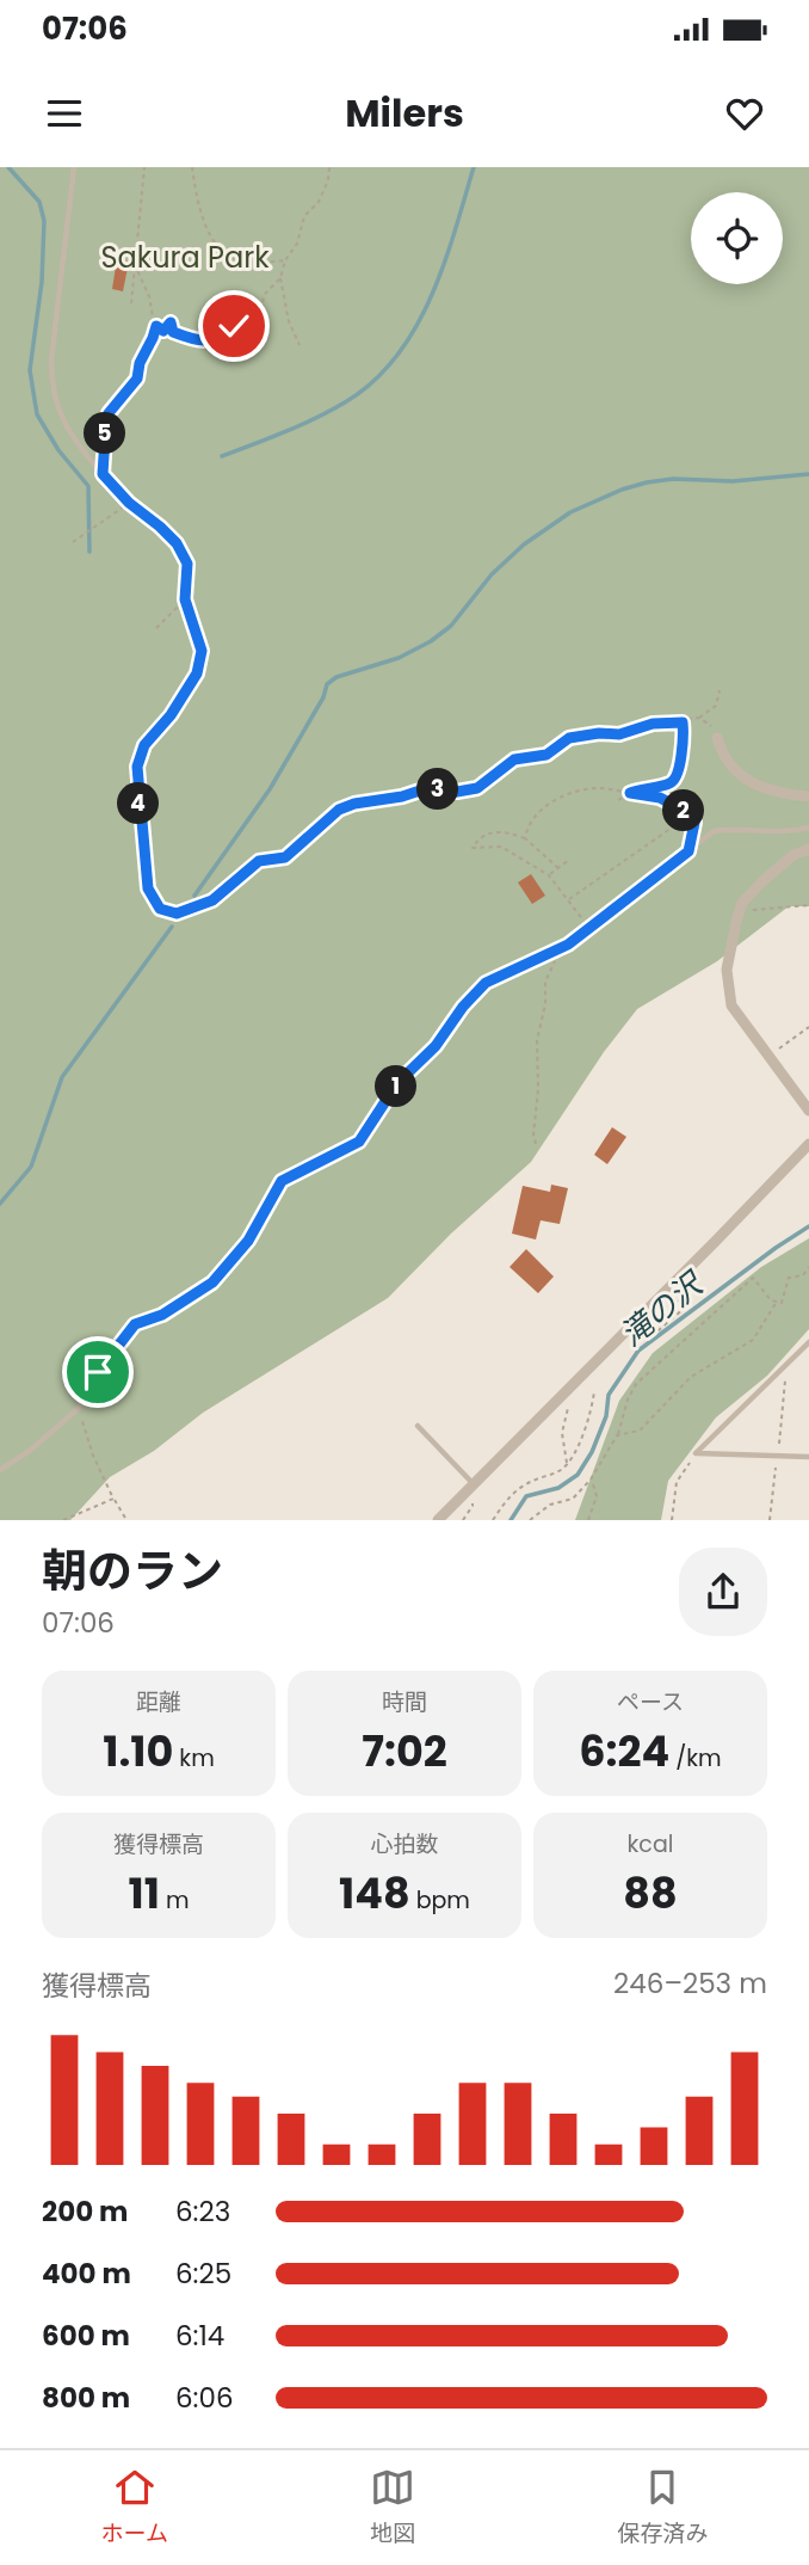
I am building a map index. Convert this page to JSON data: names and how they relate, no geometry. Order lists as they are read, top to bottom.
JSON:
{
  "water": ["滝の沢"],
  "parks": ["Sakura Park"],
  "page": {
    "status": "07:06",
    "header": "Milers",
    "pins": [
      "5",
      "3",
      "4",
      "2",
      "1"
    ],
    "heading": ["朝のラン", "07:06"],
    "stats": [
      ["距離", "1.10 km"],
      ["時間", "7:02"],
      ["ペース", "6:24 /km"],
      ["獲得標高", "11 m"],
      ["心拍数", "148 bpm"],
      ["kcal", "88"]
    ],
    "chart": ["獲得標高", "246–253 m"],
    "list": [
      {
        "name": "200 m",
        "note": "6:23"
      },
      {
        "name": "400 m",
        "note": "6:25"
      },
      {
        "name": "600 m",
        "note": "6:14"
      },
      {
        "name": "800 m",
        "note": "6:06"
      }
    ],
    "tabs": ["ホーム", "地図", "保存済み"]
  }
}
